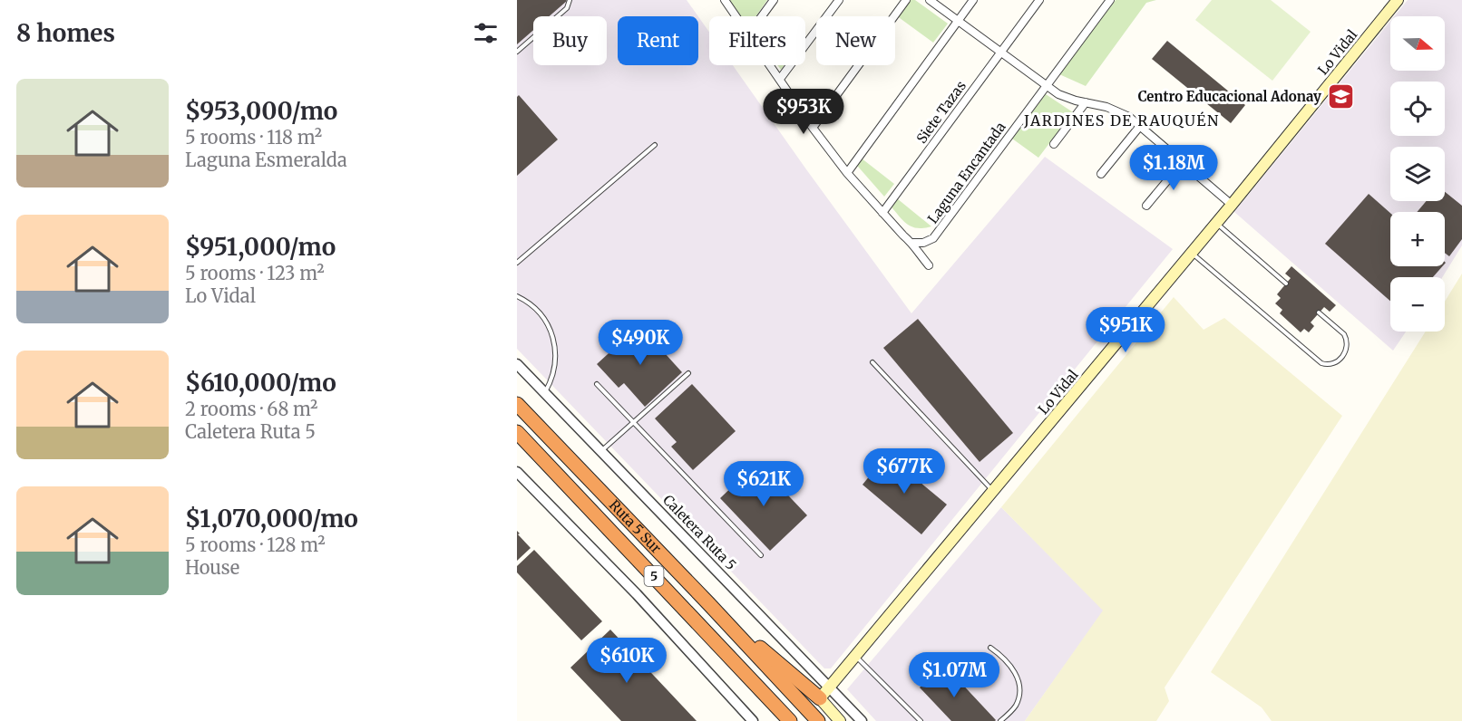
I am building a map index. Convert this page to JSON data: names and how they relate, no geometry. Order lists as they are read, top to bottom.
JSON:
{
  "streets": {
    "highway": ["Ruta 5 Sur", "5"],
    "main road": ["Lo Vidal"],
    "street": ["Siete Tazas", "Laguna Encantada", "Caletera Ruta 5"]
  },
  "crossings": [
    ["Lo Vidal", "Caletera Ruta 5"]
  ],
  "districts": ["JARDINES DE RAUQUÉN"],
  "places": {
    "school or university": ["Centro Educacional Adonay"]
  },
  "north": "right",
  "page": {
    "heading": "8 homes",
    "map_buttons": ["+", "−"],
    "chip": [
      "Buy",
      "Rent",
      "Filters",
      "New"
    ],
    "list": [
      {
        "name": "$953,000/mo",
        "note": "5 rooms · 118 m² · Laguna Esmeralda"
      },
      {
        "name": "$951,000/mo",
        "note": "5 rooms · 123 m² · Lo Vidal"
      },
      {
        "name": "$610,000/mo",
        "note": "2 rooms · 68 m² · Caletera Ruta 5"
      },
      {
        "name": "$1,070,000/mo",
        "note": "5 rooms · 128 m² · House"
      }
    ],
    "price": [
      "$953K",
      "$1.18M",
      "$951K",
      "$490K",
      "$677K",
      "$621K",
      "$610K",
      "$1.07M"
    ]
  }
}
